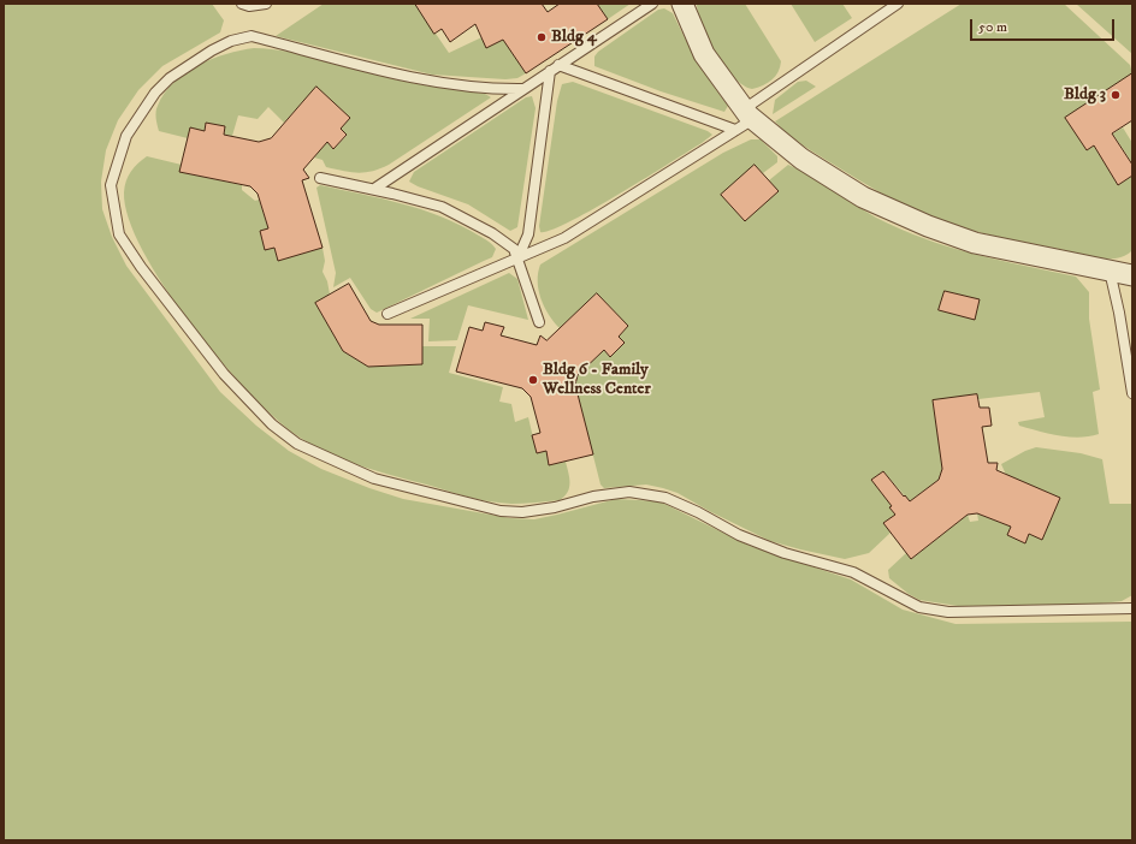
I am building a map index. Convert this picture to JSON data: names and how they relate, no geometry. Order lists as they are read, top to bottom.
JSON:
{
  "places": ["Bldg 4", "Bldg 3", "Bldg 6 - Family Wellness Center"],
  "scale_bar": "50 m"
}
